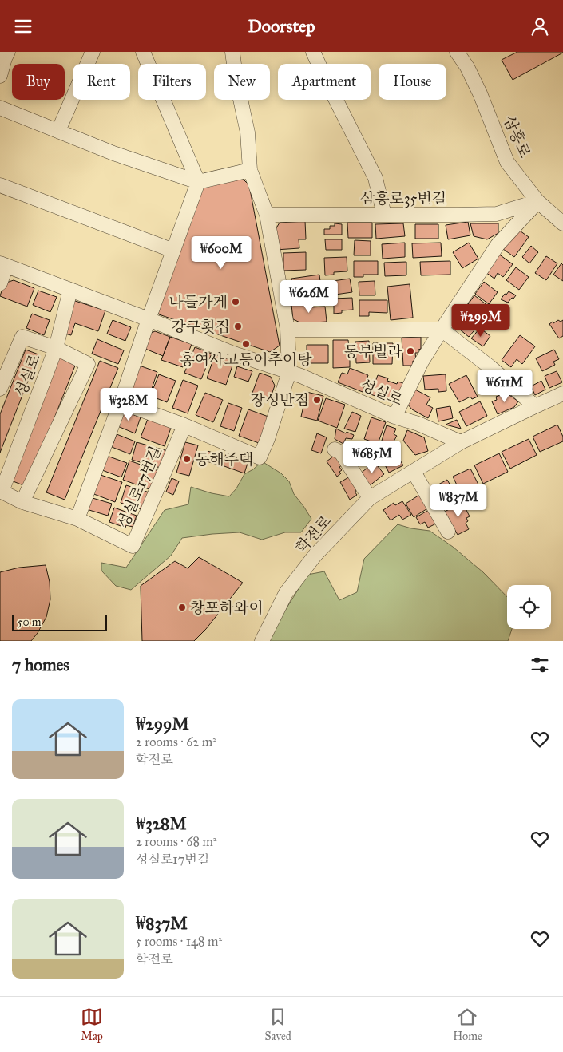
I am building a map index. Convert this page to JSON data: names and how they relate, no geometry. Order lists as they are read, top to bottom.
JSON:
{
  "streets": {
    "street": [
      "삼흥로",
      "삼흥로35번길",
      "성실로",
      "성실로17번길",
      "학전로"
    ]
  },
  "crossings": [
    ["삼흥로", "삼흥로35번길"],
    ["성실로", "성실로17번길"],
    ["성실로", "학전로"]
  ],
  "places": [
    "나들가게",
    "강구횟집",
    "홍여사고등어추어탕",
    "동부빌라",
    "장성반점",
    "동해주택",
    "창포하와이"
  ],
  "scale_bar": "50 m",
  "page": {
    "header": "Doorstep",
    "chip": [
      "Buy",
      "Rent",
      "Filters",
      "New",
      "Apartment",
      "House"
    ],
    "price": [
      "₩600M",
      "₩626M",
      "₩299M",
      "₩611M",
      "₩328M",
      "₩685M",
      "₩837M"
    ],
    "scale": "50 m",
    "heading": "7 homes",
    "list": [
      {
        "name": "₩299M",
        "note": "2 rooms · 62 m² · 학전로"
      },
      {
        "name": "₩328M",
        "note": "2 rooms · 68 m² · 성실로17번길"
      },
      {
        "name": "₩837M",
        "note": "5 rooms · 148 m² · 학전로"
      }
    ],
    "tabs": ["Map", "Saved", "Home"]
  }
}
